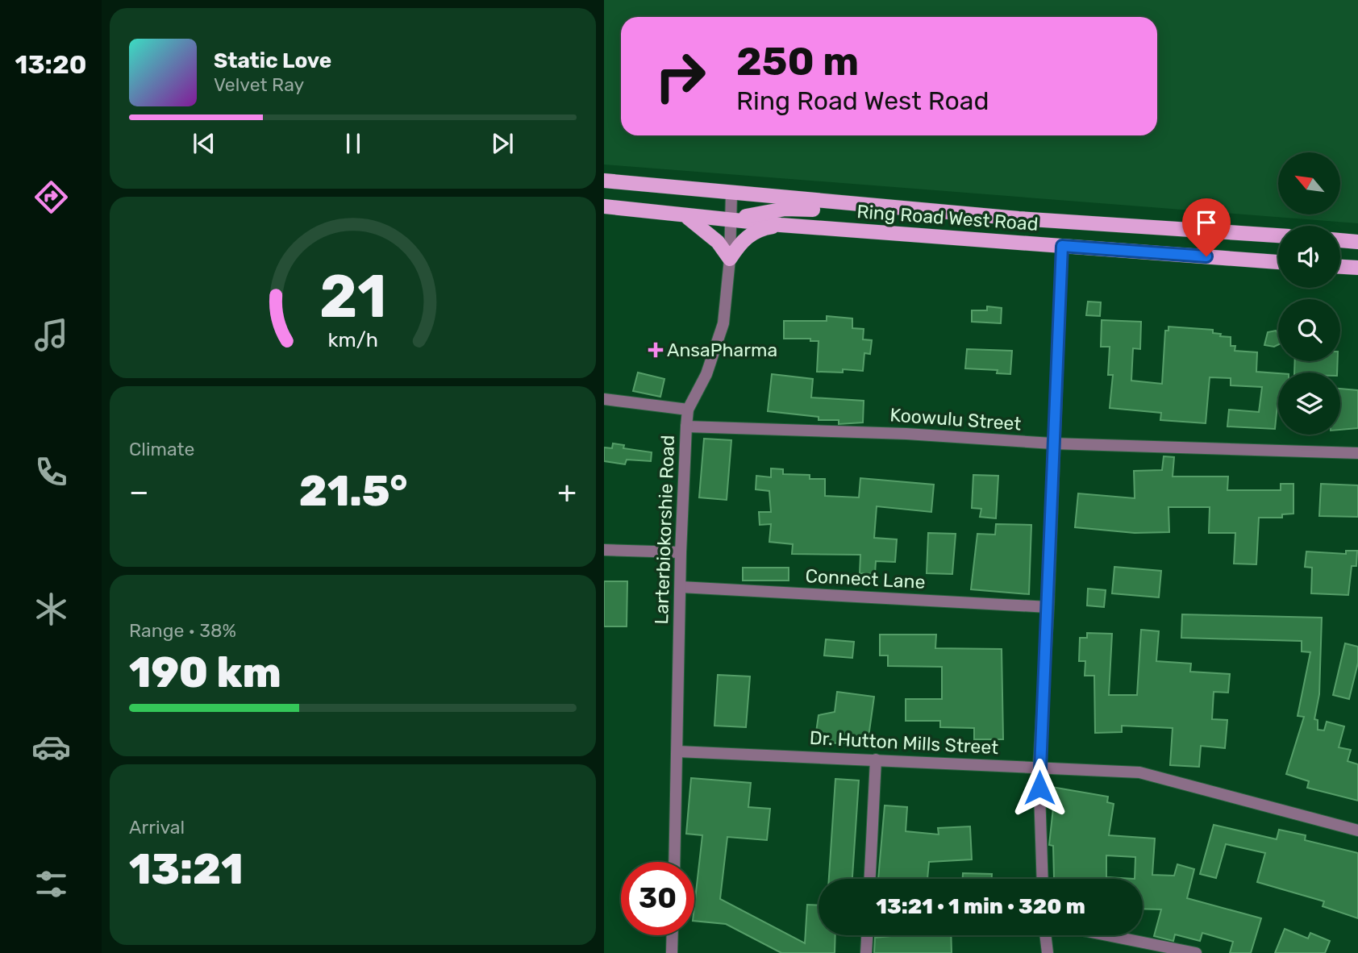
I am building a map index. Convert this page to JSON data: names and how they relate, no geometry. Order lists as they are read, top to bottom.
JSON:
{
  "streets": {
    "main road": ["Ring Road West Road"],
    "street": [
      "Koowulu Street",
      "Larterbiokorshie Road",
      "Connect Lane",
      "Dr. Hutton Mills Street"
    ]
  },
  "crossings": [
    ["Ring Road West Road", "Larterbiokorshie Road"],
    ["Koowulu Street", "Larterbiokorshie Road"],
    ["Larterbiokorshie Road", "Connect Lane"],
    ["Larterbiokorshie Road", "Dr. Hutton Mills Street"]
  ],
  "places": {
    "health": ["AnsaPharma"]
  },
  "north": "top left",
  "page": {
    "tabs": "13:20",
    "turn": ["250 m", "Ring Road West Road"],
    "song": ["Static Love", "Velvet Ray"],
    "tile": [
      "Climate",
      ["Range · 38%", "190 km"],
      ["Arrival", "13:21"]
    ],
    "heat": ["−", "21.5°", "+"],
    "limit": "30",
    "trip": "13:21 · 1 min · 320 m",
    "gauge": ["21", "km/h"]
  }
}
